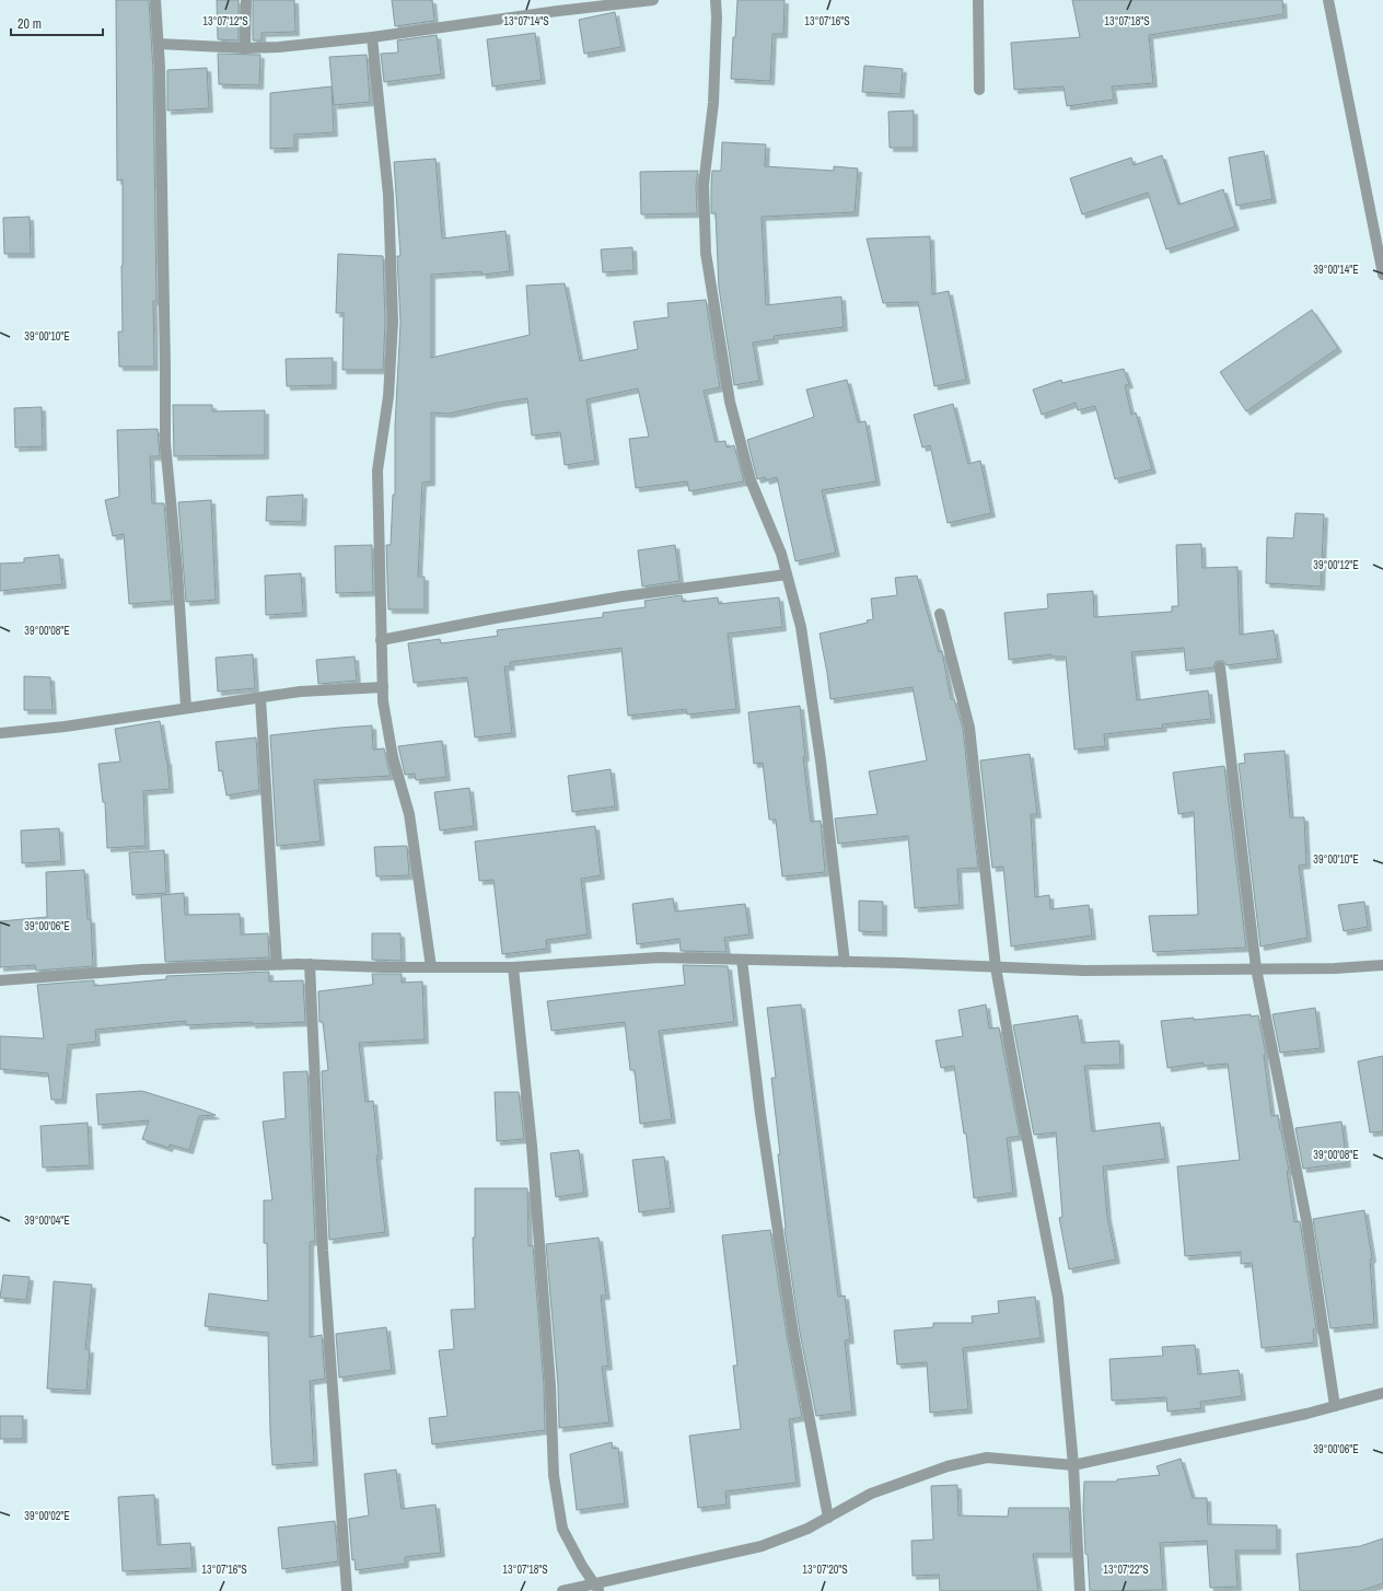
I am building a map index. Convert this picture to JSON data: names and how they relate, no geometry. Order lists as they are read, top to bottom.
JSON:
{
  "scale_bar": "20 m",
  "coordinates": [
    "13°07'14\"S",
    "13°07'18\"S",
    "13°07'12\"S",
    "13°07'16\"S",
    "39°00'14\"E",
    "39°00'10\"E",
    "39°00'12\"E",
    "39°00'08\"E",
    "39°00'06\"E",
    "39°00'04\"E",
    "39°00'02\"E",
    "13°07'20\"S",
    "13°07'22\"S"
  ]
}
